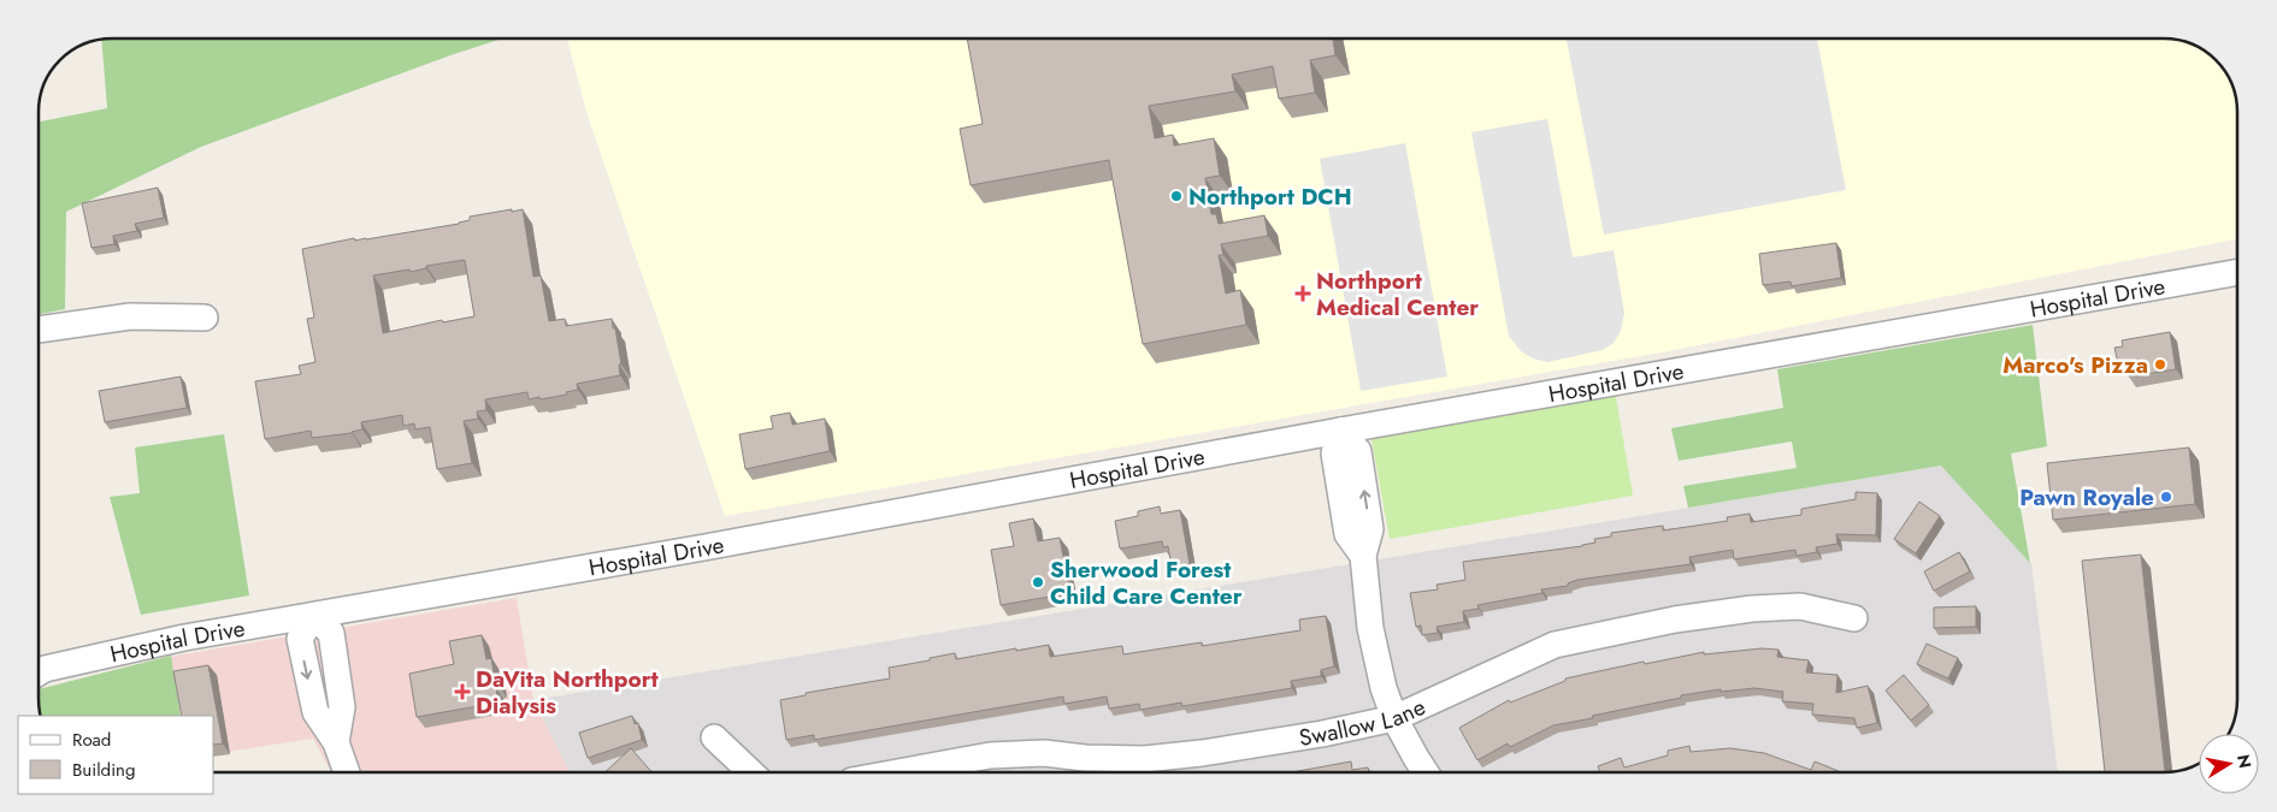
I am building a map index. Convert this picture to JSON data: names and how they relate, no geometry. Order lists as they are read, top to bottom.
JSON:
{
  "streets": {
    "street": ["Hospital Drive", "Swallow Lane"]
  },
  "places": {
    "other": [
      "Northport DCH",
      "Marco's Pizza",
      "Pawn Royale",
      "Sherwood Forest Child Care Center"
    ],
    "health": ["Northport Medical Center", "DaVita Northport Dialysis"]
  },
  "legend": ["Road", "Building"],
  "north": "right"
}
